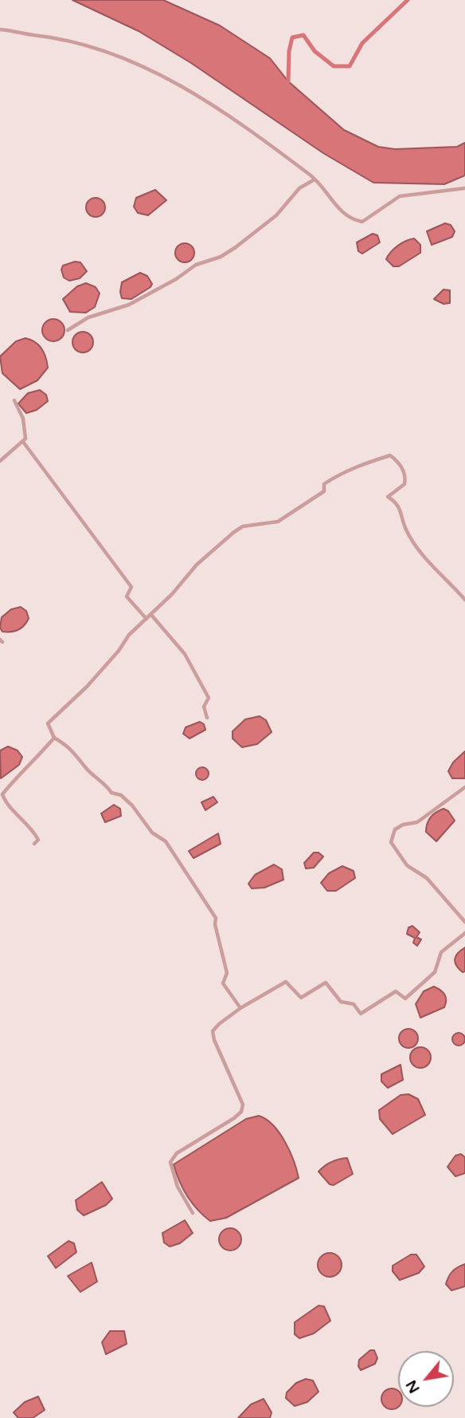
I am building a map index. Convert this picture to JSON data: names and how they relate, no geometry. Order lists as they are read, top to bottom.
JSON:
{
  "north": "bottom left"
}
